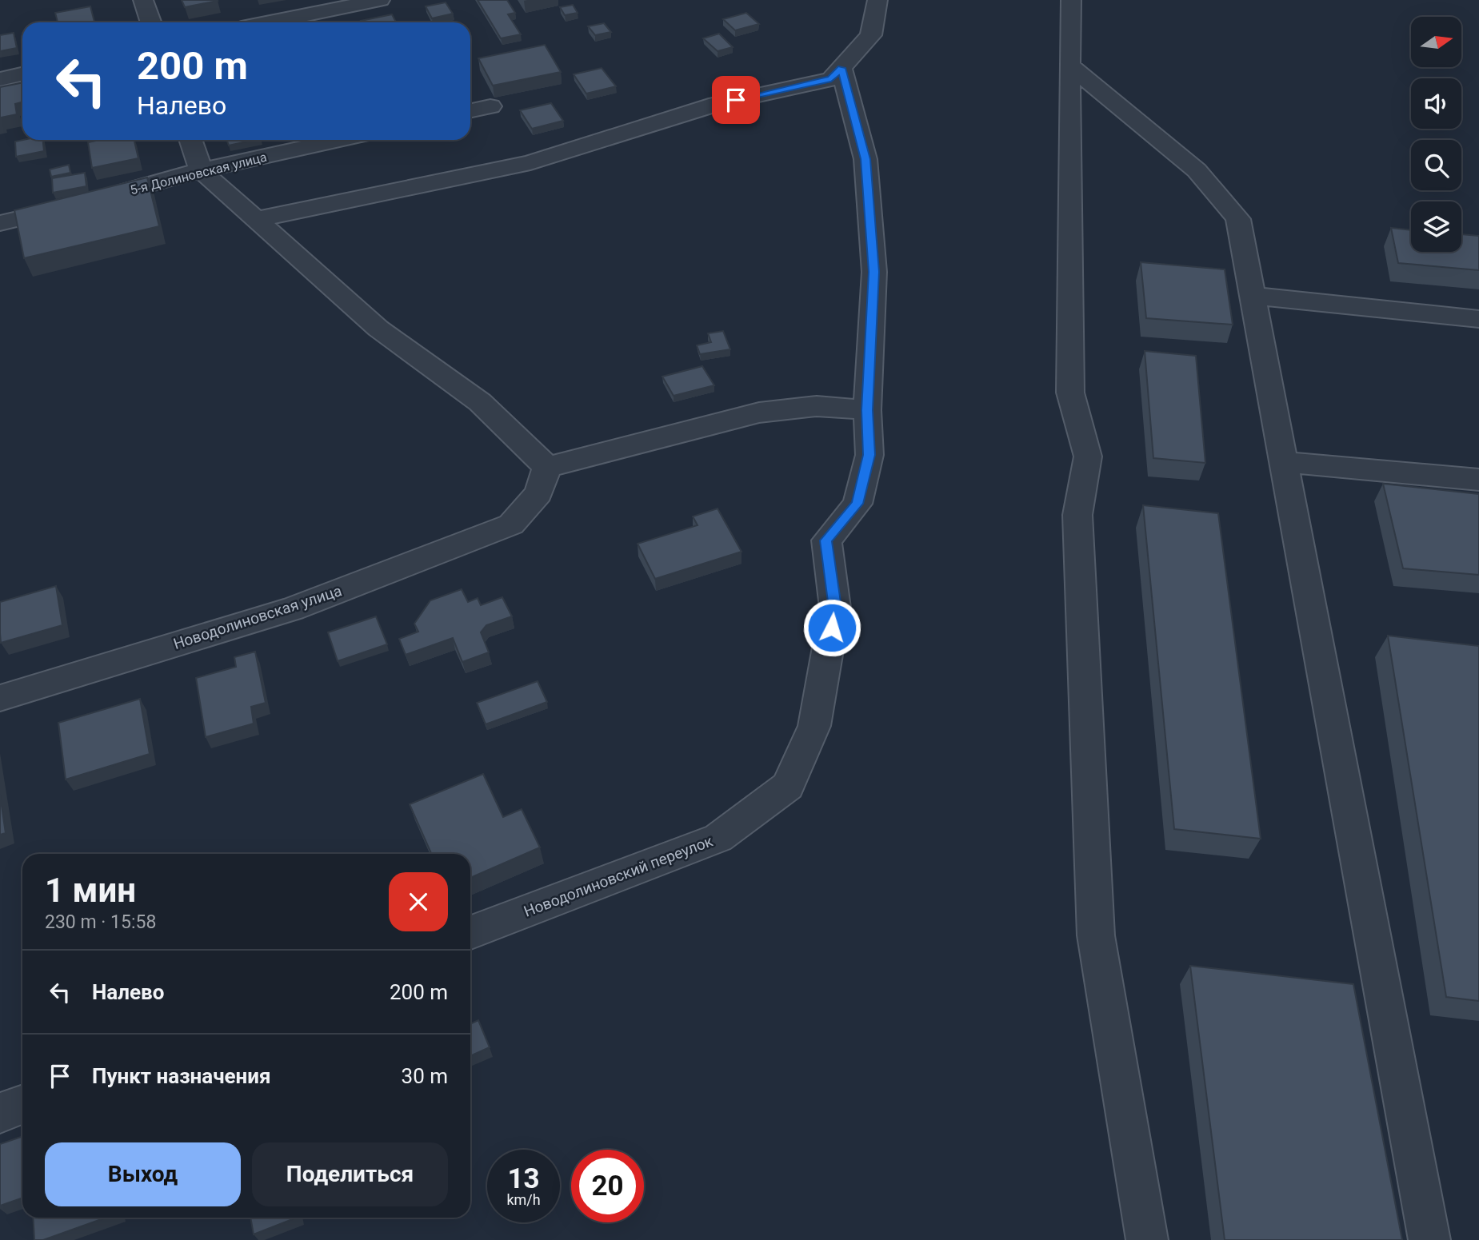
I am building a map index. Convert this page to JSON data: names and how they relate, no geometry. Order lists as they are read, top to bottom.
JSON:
{
  "streets": {
    "street": ["5-я Долиновская улица", "Новодолиновская улица", "Новодолиновский переулок"]
  },
  "north": "right",
  "page": {
    "turn": ["200 m", "Налево"],
    "heading": ["1 мин", "230 m · 15:58"],
    "list": [
      {
        "name": "Налево",
        "value": "200 m"
      },
      {
        "name": "Пункт назначения",
        "value": "30 m"
      }
    ],
    "buttons": ["Выход", "Поделиться"],
    "speed": "13 km/h",
    "limit": "20"
  }
}
